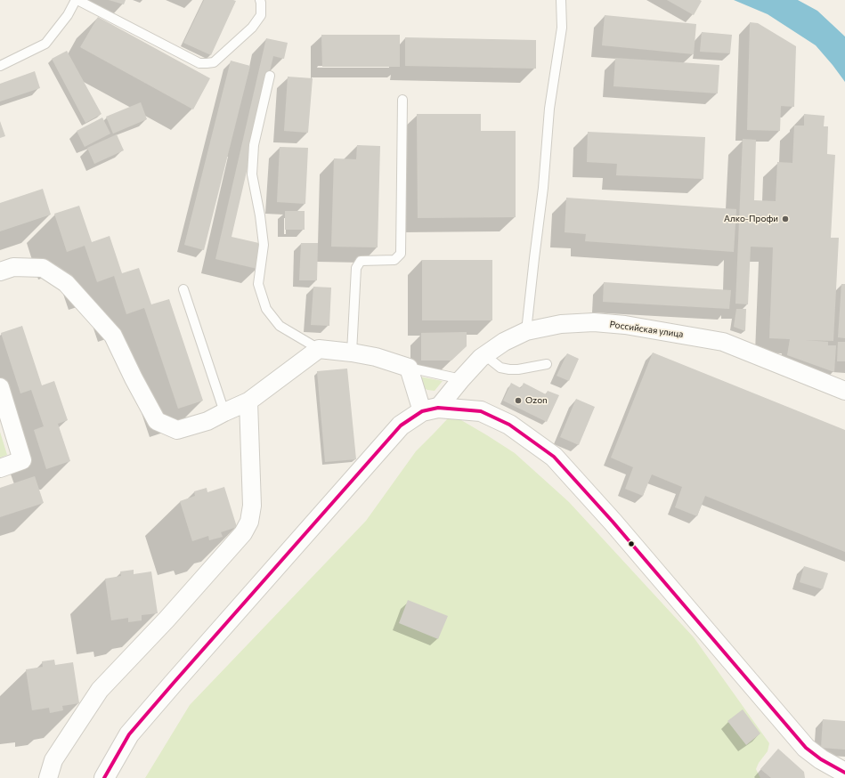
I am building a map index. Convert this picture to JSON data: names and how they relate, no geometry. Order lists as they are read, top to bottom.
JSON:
{
  "streets": {
    "main road": ["Российская улица"]
  },
  "places": ["Алко-Профи", "Ozon"]
}
